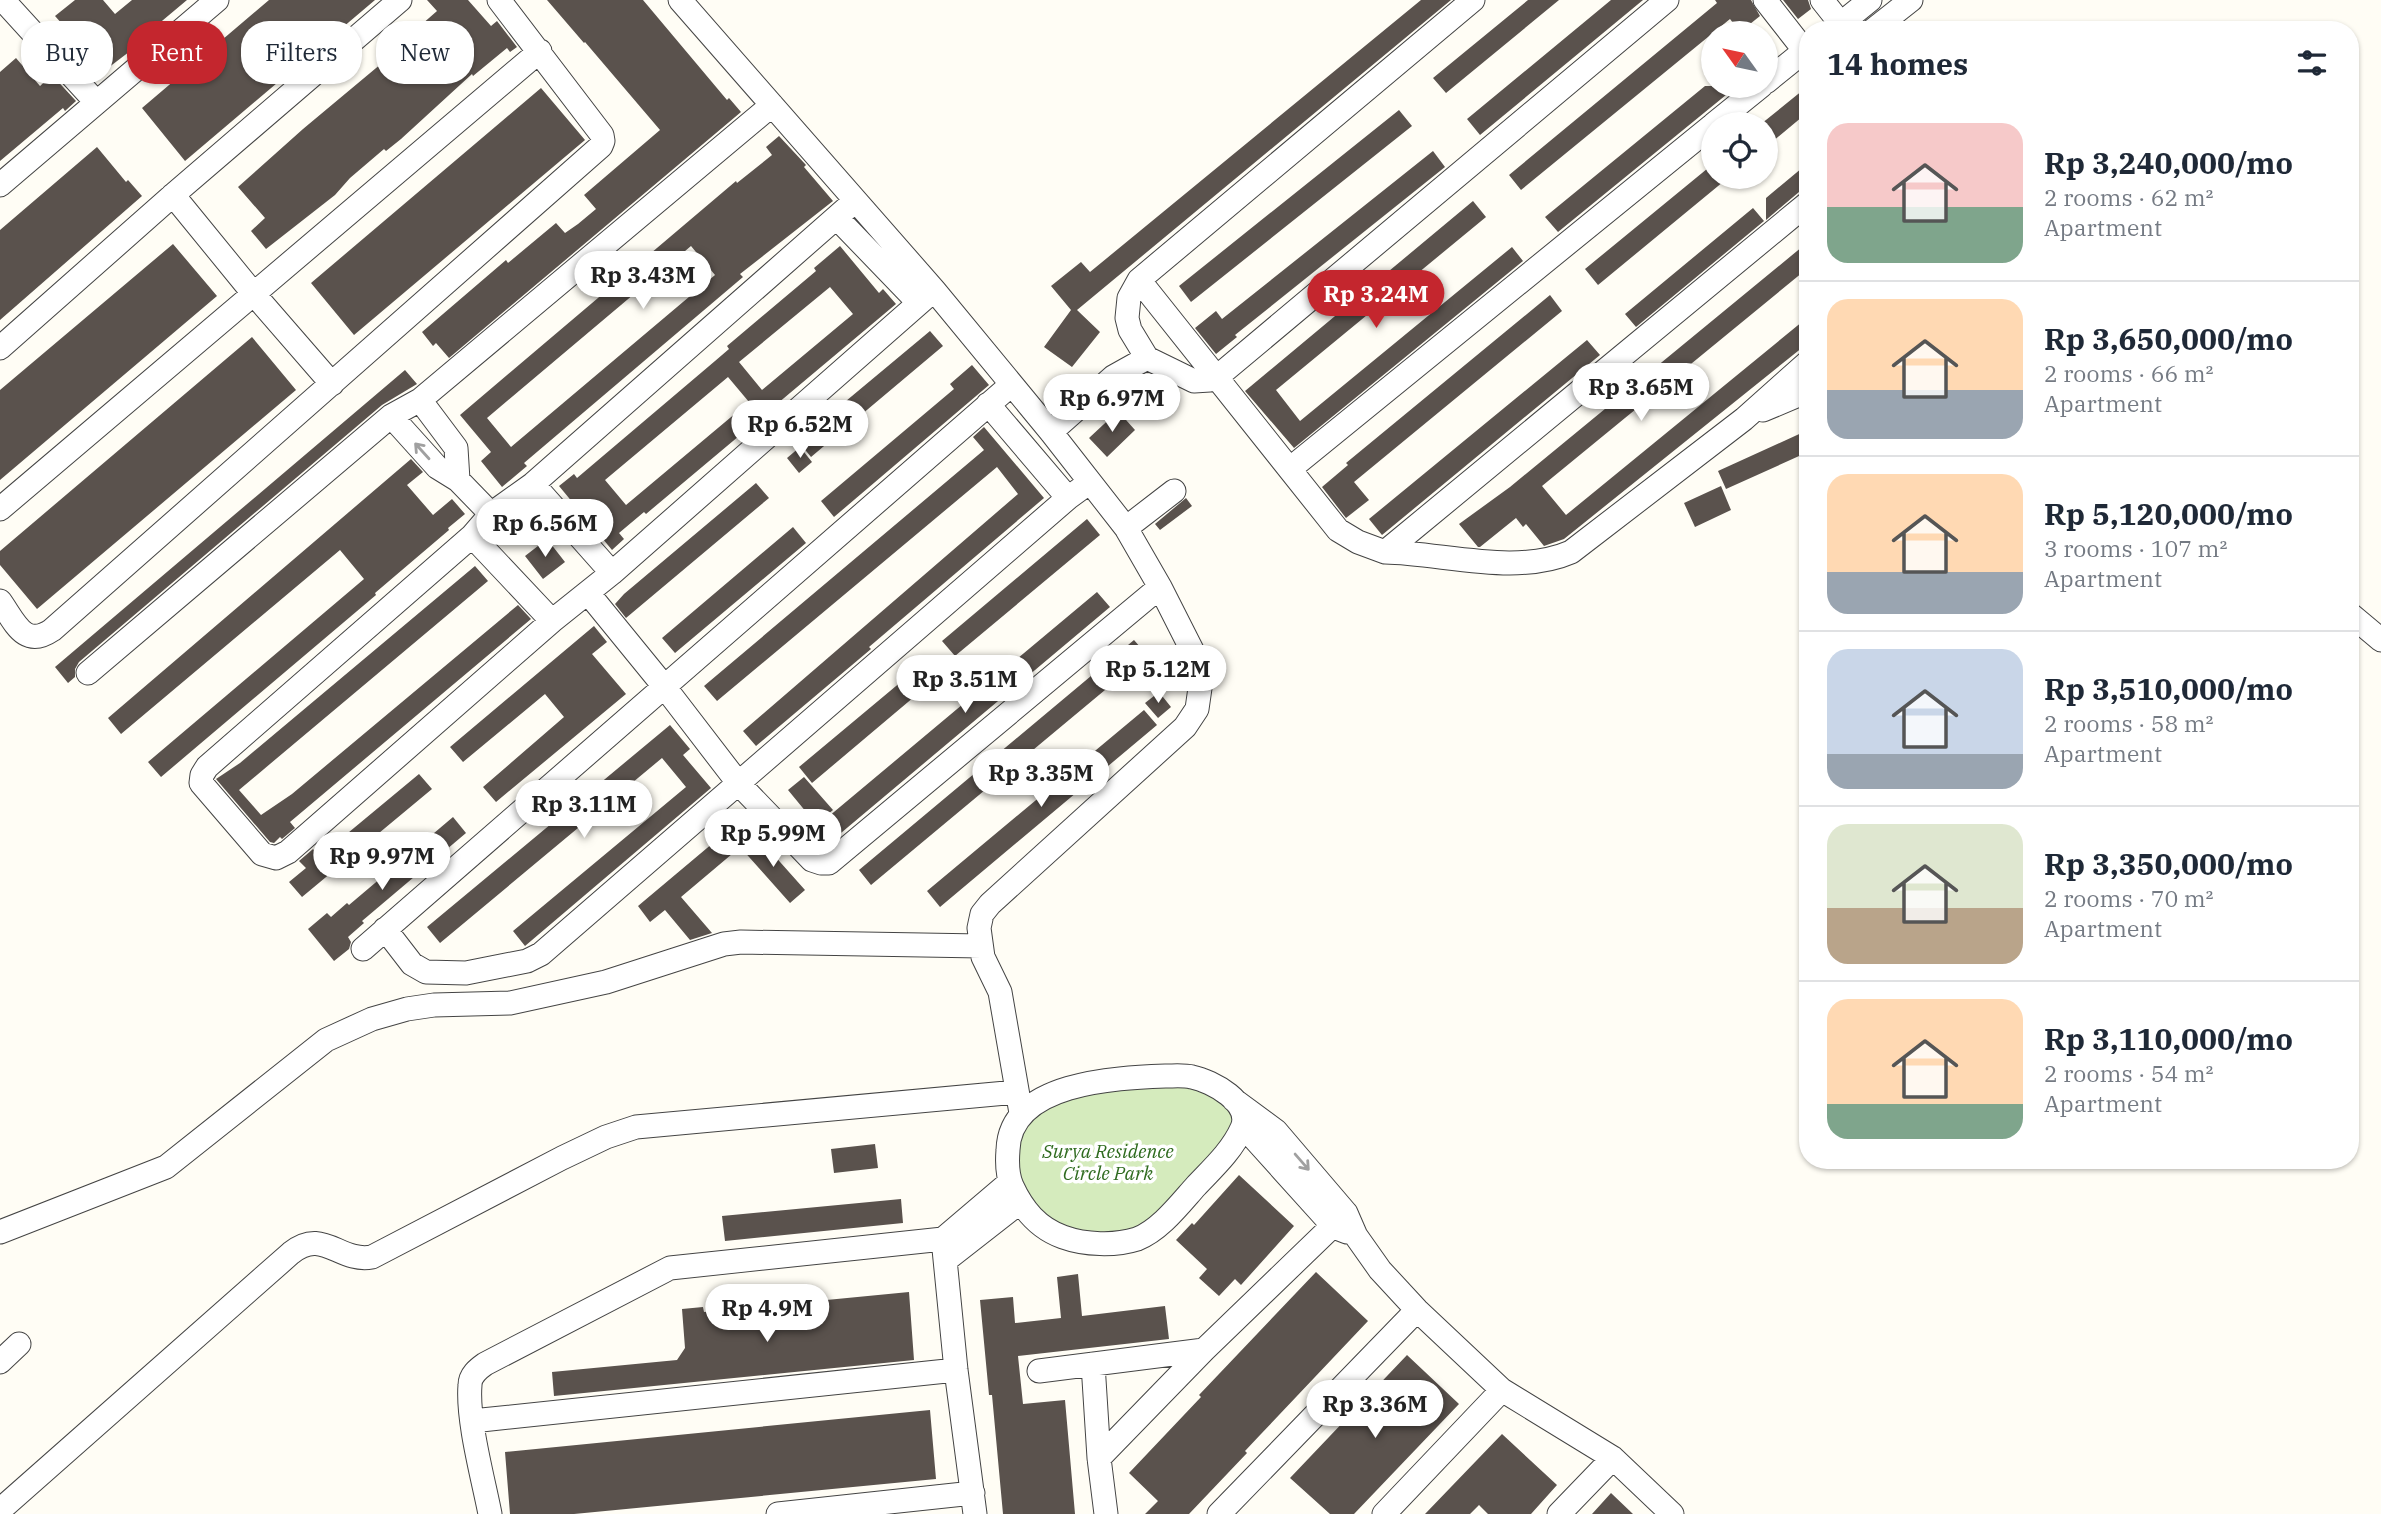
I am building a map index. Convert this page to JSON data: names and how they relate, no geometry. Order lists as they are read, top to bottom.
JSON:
{
  "parks": ["Surya Residence Circle Park"],
  "north": "top left",
  "page": {
    "chip": [
      "Buy",
      "Rent",
      "Filters",
      "New"
    ],
    "heading": "14 homes",
    "list": [
      {
        "name": "Rp 3,240,000/mo",
        "note": "2 rooms · 62 m² · Apartment"
      },
      {
        "name": "Rp 3,650,000/mo",
        "note": "2 rooms · 66 m² · Apartment"
      },
      {
        "name": "Rp 5,120,000/mo",
        "note": "3 rooms · 107 m² · Apartment"
      },
      {
        "name": "Rp 3,510,000/mo",
        "note": "2 rooms · 58 m² · Apartment"
      },
      {
        "name": "Rp 3,350,000/mo",
        "note": "2 rooms · 70 m² · Apartment"
      },
      {
        "name": "Rp 3,110,000/mo",
        "note": "2 rooms · 54 m² · Apartment"
      }
    ],
    "price": [
      "Rp 3.43M",
      "Rp 3.24M",
      "Rp 3.65M",
      "Rp 6.97M",
      "Rp 6.52M",
      "Rp 6.56M",
      "Rp 5.12M",
      "Rp 3.51M",
      "Rp 3.35M",
      "Rp 3.11M",
      "Rp 5.99M",
      "Rp 9.97M",
      "Rp 4.9M",
      "Rp 3.36M"
    ]
  }
}
